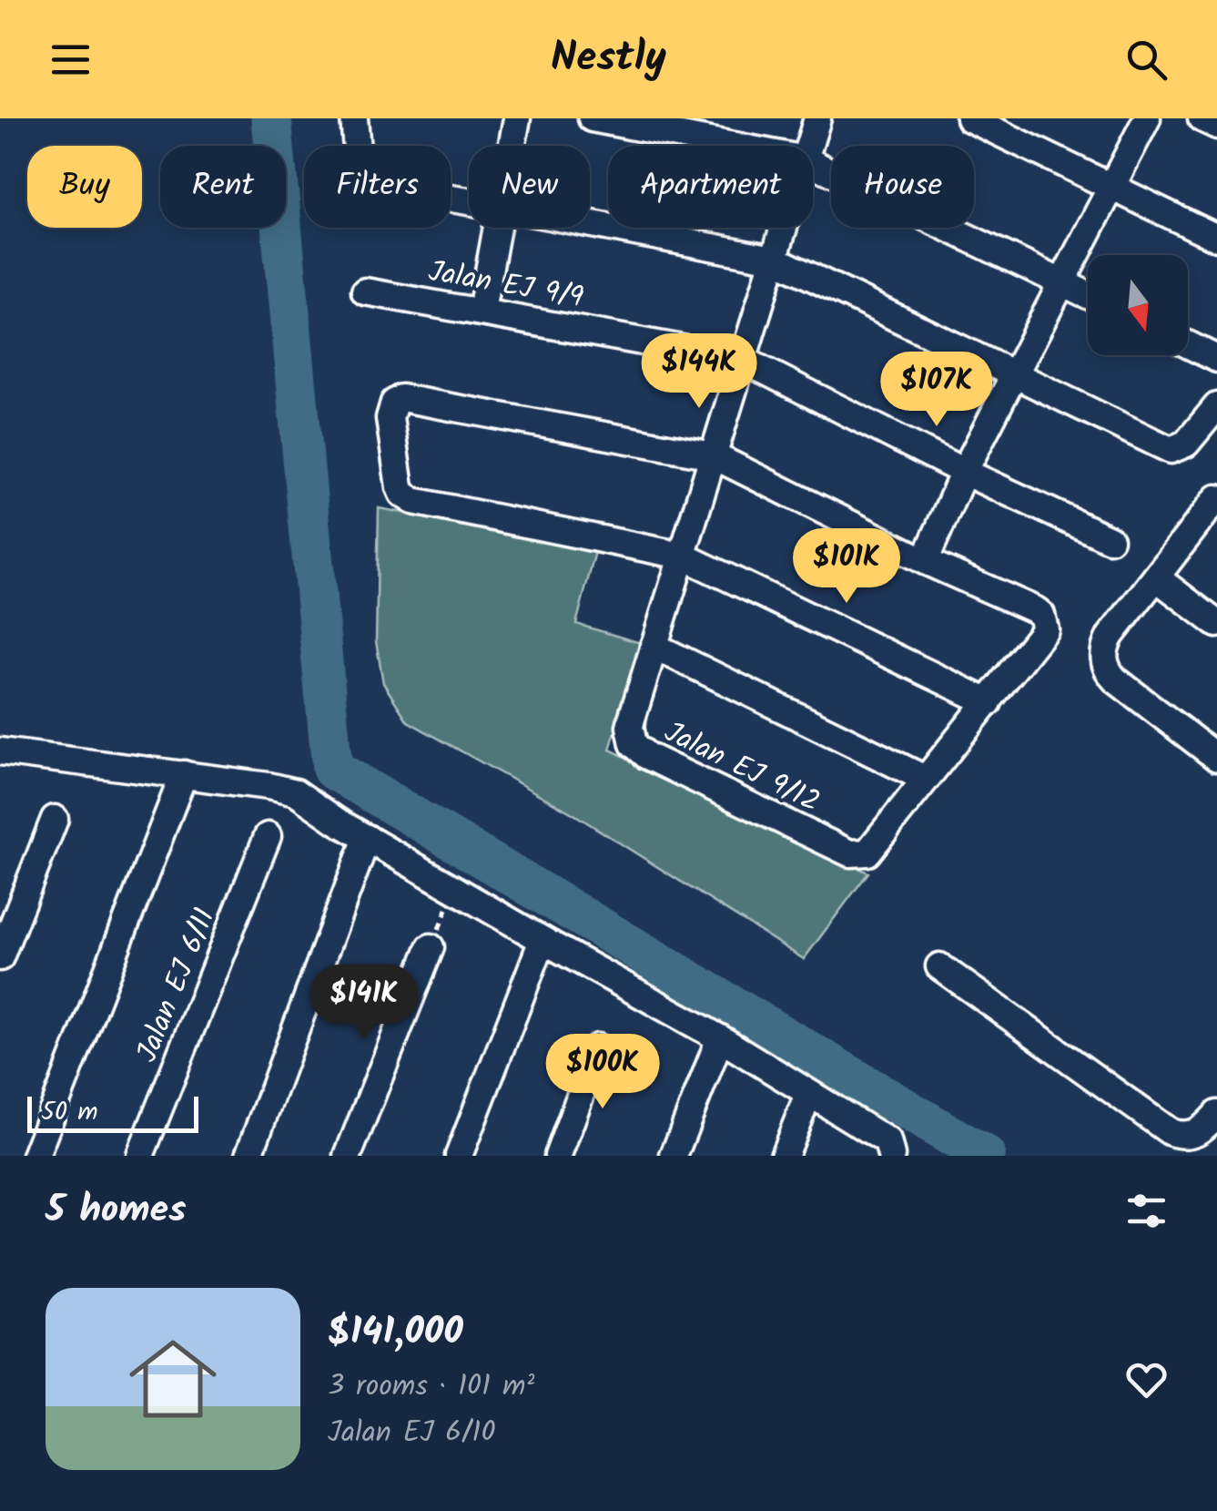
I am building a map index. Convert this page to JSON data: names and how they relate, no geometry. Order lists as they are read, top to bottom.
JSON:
{
  "streets": {
    "street": ["Jalan EJ 9/9", "Jalan EJ 9/12", "Jalan EJ 6/11"]
  },
  "scale_bar": "50 m",
  "north": "bottom",
  "page": {
    "header": "Nestly",
    "chip": [
      "Buy",
      "Rent",
      "Filters",
      "New",
      "Apartment",
      "House"
    ],
    "price": [
      "$144K",
      "$107K",
      "$101K",
      "$141K",
      "$100K"
    ],
    "scale": "50 m",
    "heading": "5 homes",
    "list": [
      {
        "name": "$141,000",
        "note": "3 rooms · 101 m² · Jalan EJ 6/10"
      }
    ]
  }
}
